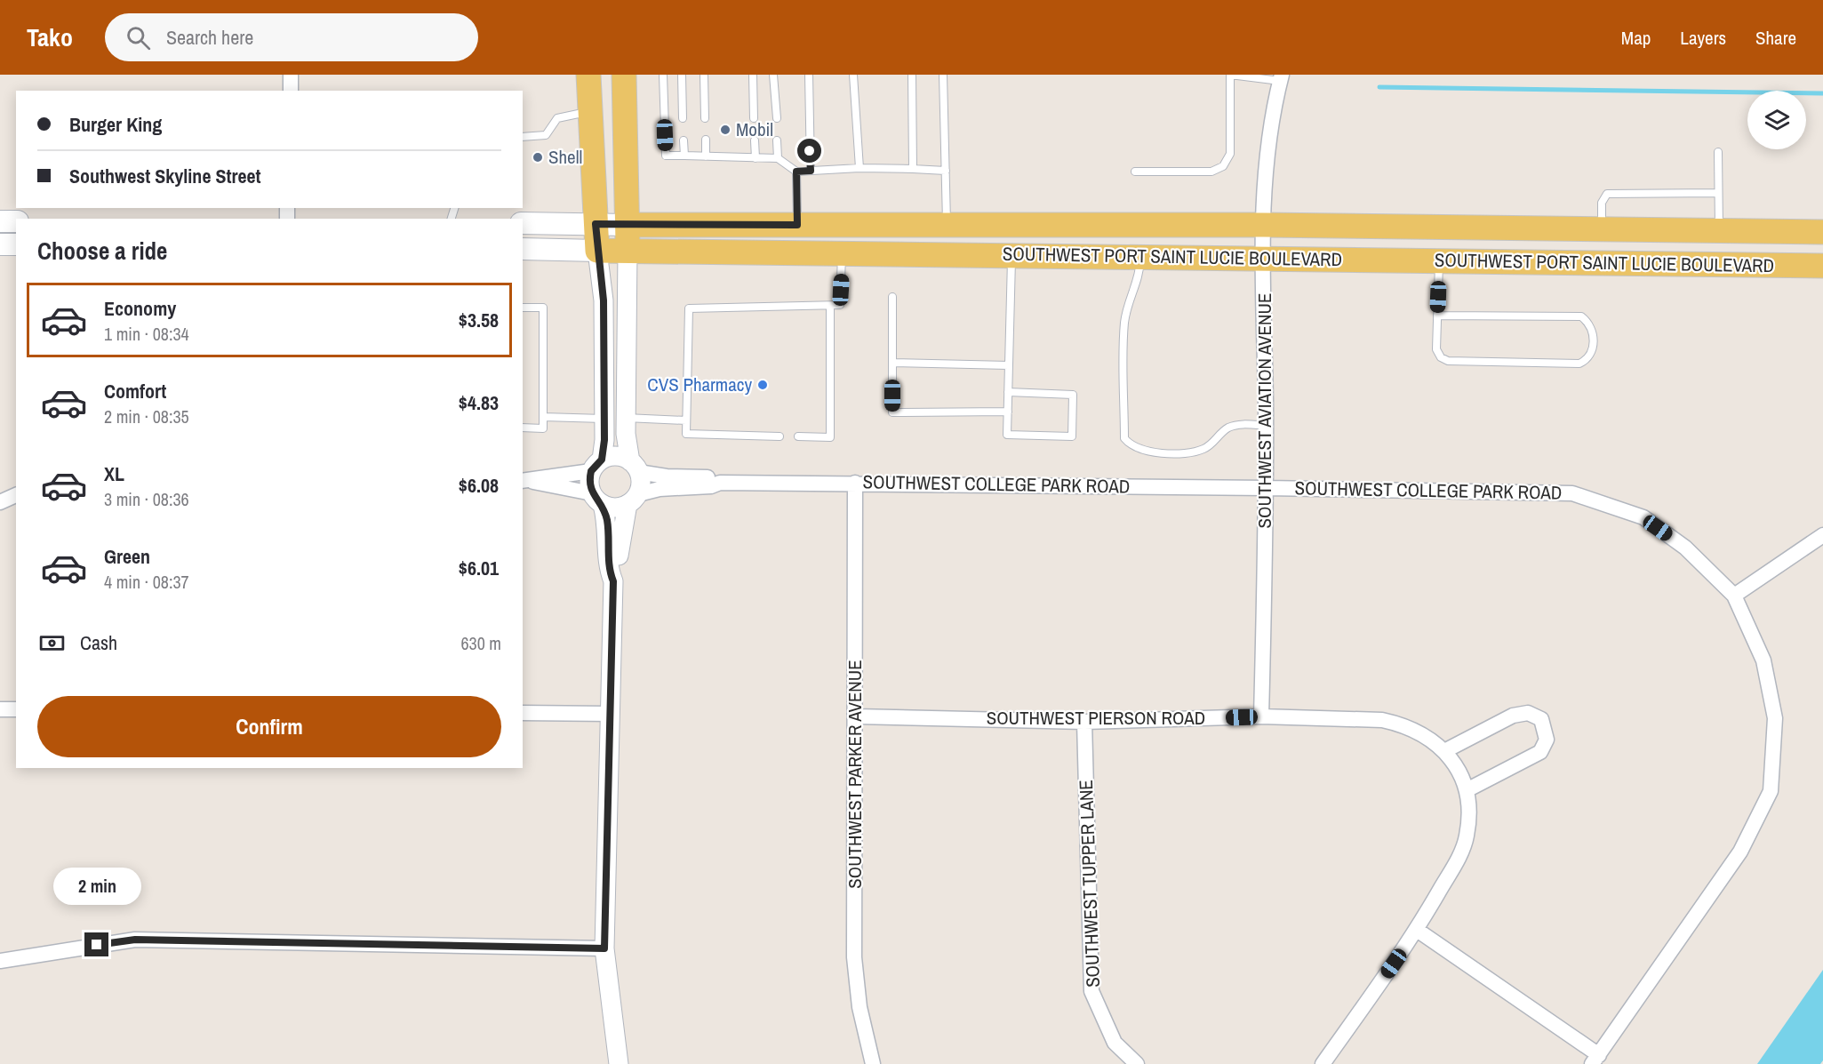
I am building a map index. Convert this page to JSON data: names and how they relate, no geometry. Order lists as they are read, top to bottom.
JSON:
{
  "streets": {
    "main road": ["SOUTHWEST PORT SAINT LUCIE BOULEVARD"],
    "street": [
      "SOUTHWEST AVIATION AVENUE",
      "SOUTHWEST COLLEGE PARK ROAD",
      "SOUTHWEST PIERSON ROAD",
      "SOUTHWEST PARKER AVENUE",
      "SOUTHWEST TUPPER LANE"
    ]
  },
  "crossings": [
    ["SOUTHWEST PORT SAINT LUCIE BOULEVARD", "SOUTHWEST AVIATION AVENUE"],
    ["SOUTHWEST AVIATION AVENUE", "SOUTHWEST COLLEGE PARK ROAD"],
    ["SOUTHWEST AVIATION AVENUE", "SOUTHWEST PIERSON ROAD"],
    ["SOUTHWEST COLLEGE PARK ROAD", "SOUTHWEST PARKER AVENUE"],
    ["SOUTHWEST PIERSON ROAD", "SOUTHWEST PARKER AVENUE"],
    ["SOUTHWEST PIERSON ROAD", "SOUTHWEST TUPPER LANE"]
  ],
  "places": ["Mobil", "Shell", "CVS Pharmacy"],
  "page": {
    "header": "Tako",
    "search": "Search here",
    "nav": ["Map", "Layers", "Share"],
    "banner": ["Burger King", "Southwest Skyline Street"],
    "heading": "Choose a ride",
    "list": [
      {
        "name": "Economy",
        "note": "1 min · 08:34",
        "value": "$3.58"
      },
      {
        "name": "Comfort",
        "note": "2 min · 08:35",
        "value": "$4.83"
      },
      {
        "name": "XL",
        "note": "3 min · 08:36",
        "value": "$6.08"
      },
      {
        "name": "Green",
        "note": "4 min · 08:37",
        "value": "$6.01"
      }
    ],
    "pay": ["Cash", "630 m"],
    "buttons": "Confirm",
    "bubble": "2 min"
  }
}
